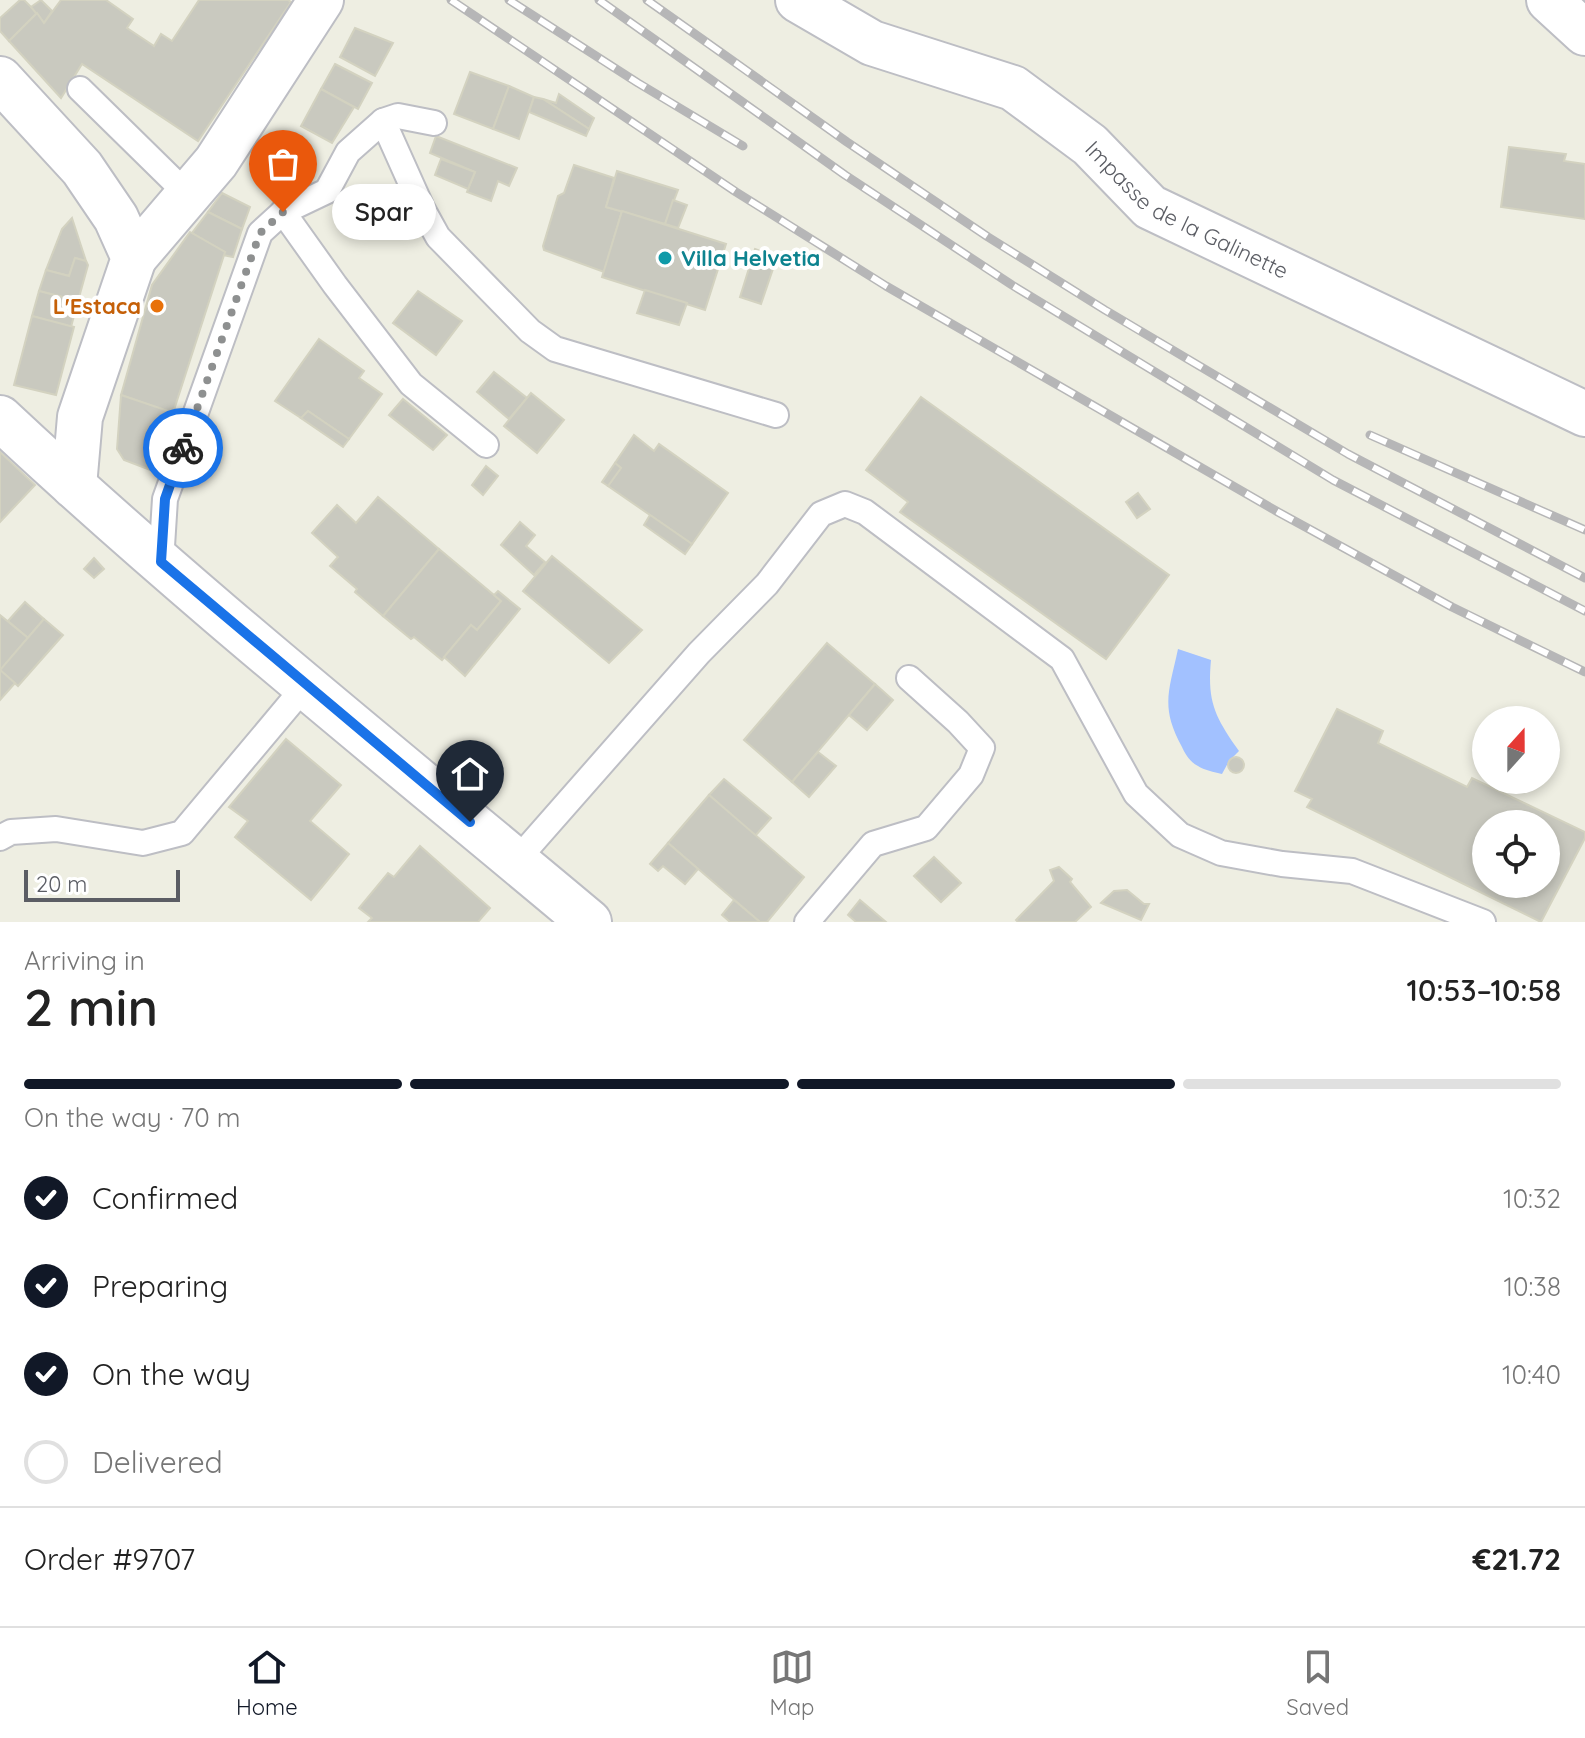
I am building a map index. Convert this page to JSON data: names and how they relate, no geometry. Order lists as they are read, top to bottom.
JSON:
{
  "streets": {
    "street": ["Impasse de la Galinette"]
  },
  "places": ["Spar", "Villa Helvetia", "L'Estaca"],
  "scale_bar": "20 m",
  "north": "top",
  "page": {
    "bubble": "Spar",
    "scale": "20 m",
    "heading": ["2 min", "Arriving in", "10:53–10:58"],
    "panel": ["Order #9707", "€21.72"],
    "bar": "On the way · 70 m",
    "list": [
      ["Confirmed", "10:32"],
      ["Preparing", "10:38"],
      ["On the way", "10:40"],
      "Delivered"
    ],
    "tabs": ["Home", "Map", "Saved"]
  }
}
